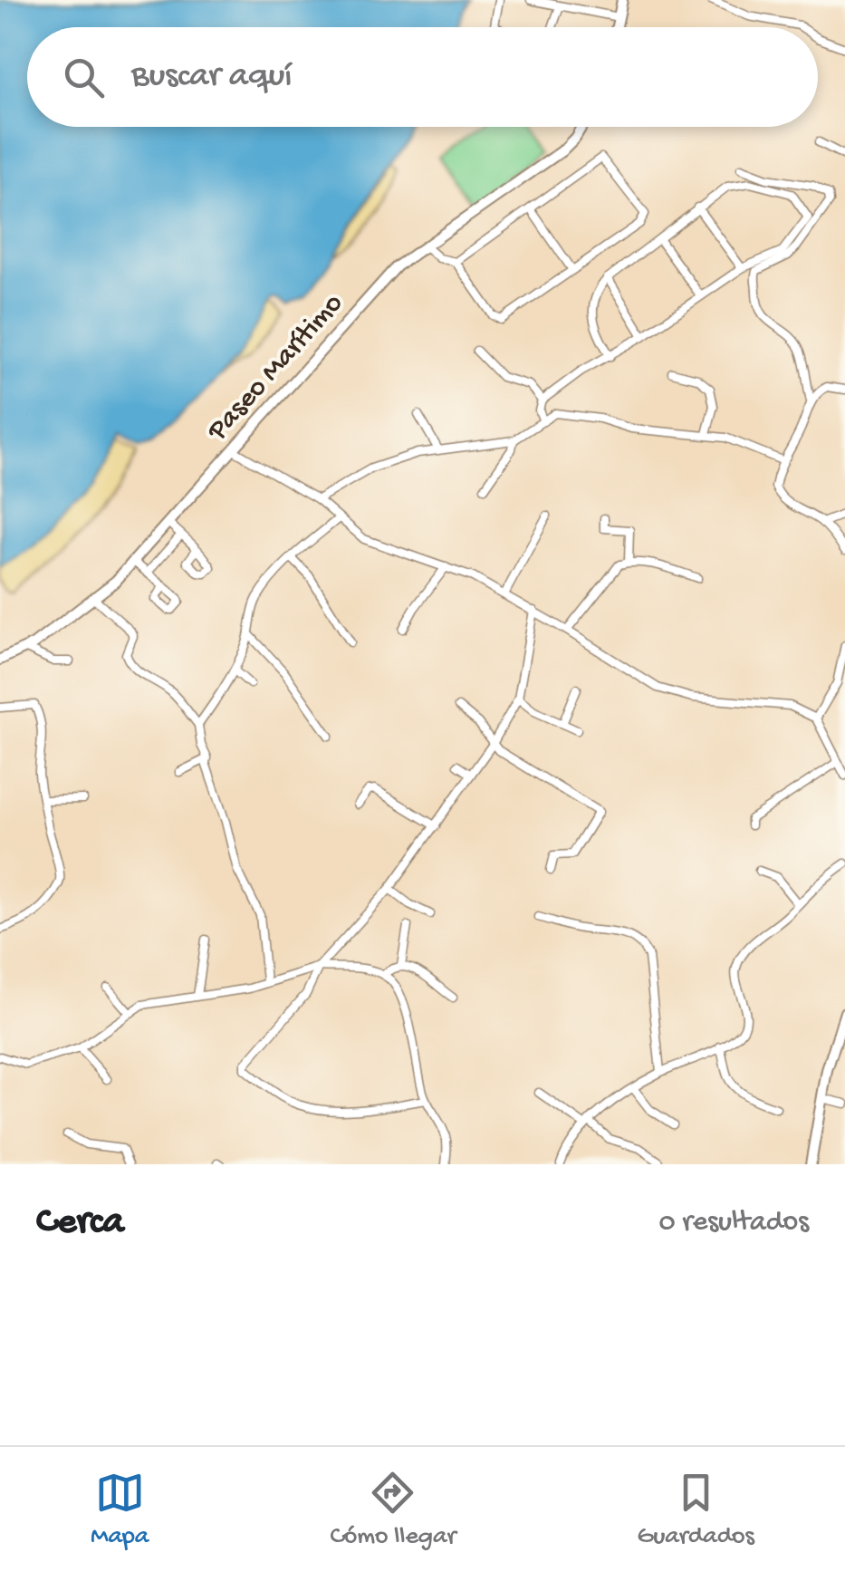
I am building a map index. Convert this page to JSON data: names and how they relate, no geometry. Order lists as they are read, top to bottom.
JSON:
{
  "streets": {
    "main road": ["Paseo Marítimo"]
  },
  "page": {
    "search": "Buscar aquí",
    "heading": ["Cerca", "0 resultados"],
    "nav": ["Mapa", "Cómo llegar", "Guardados"]
  }
}
